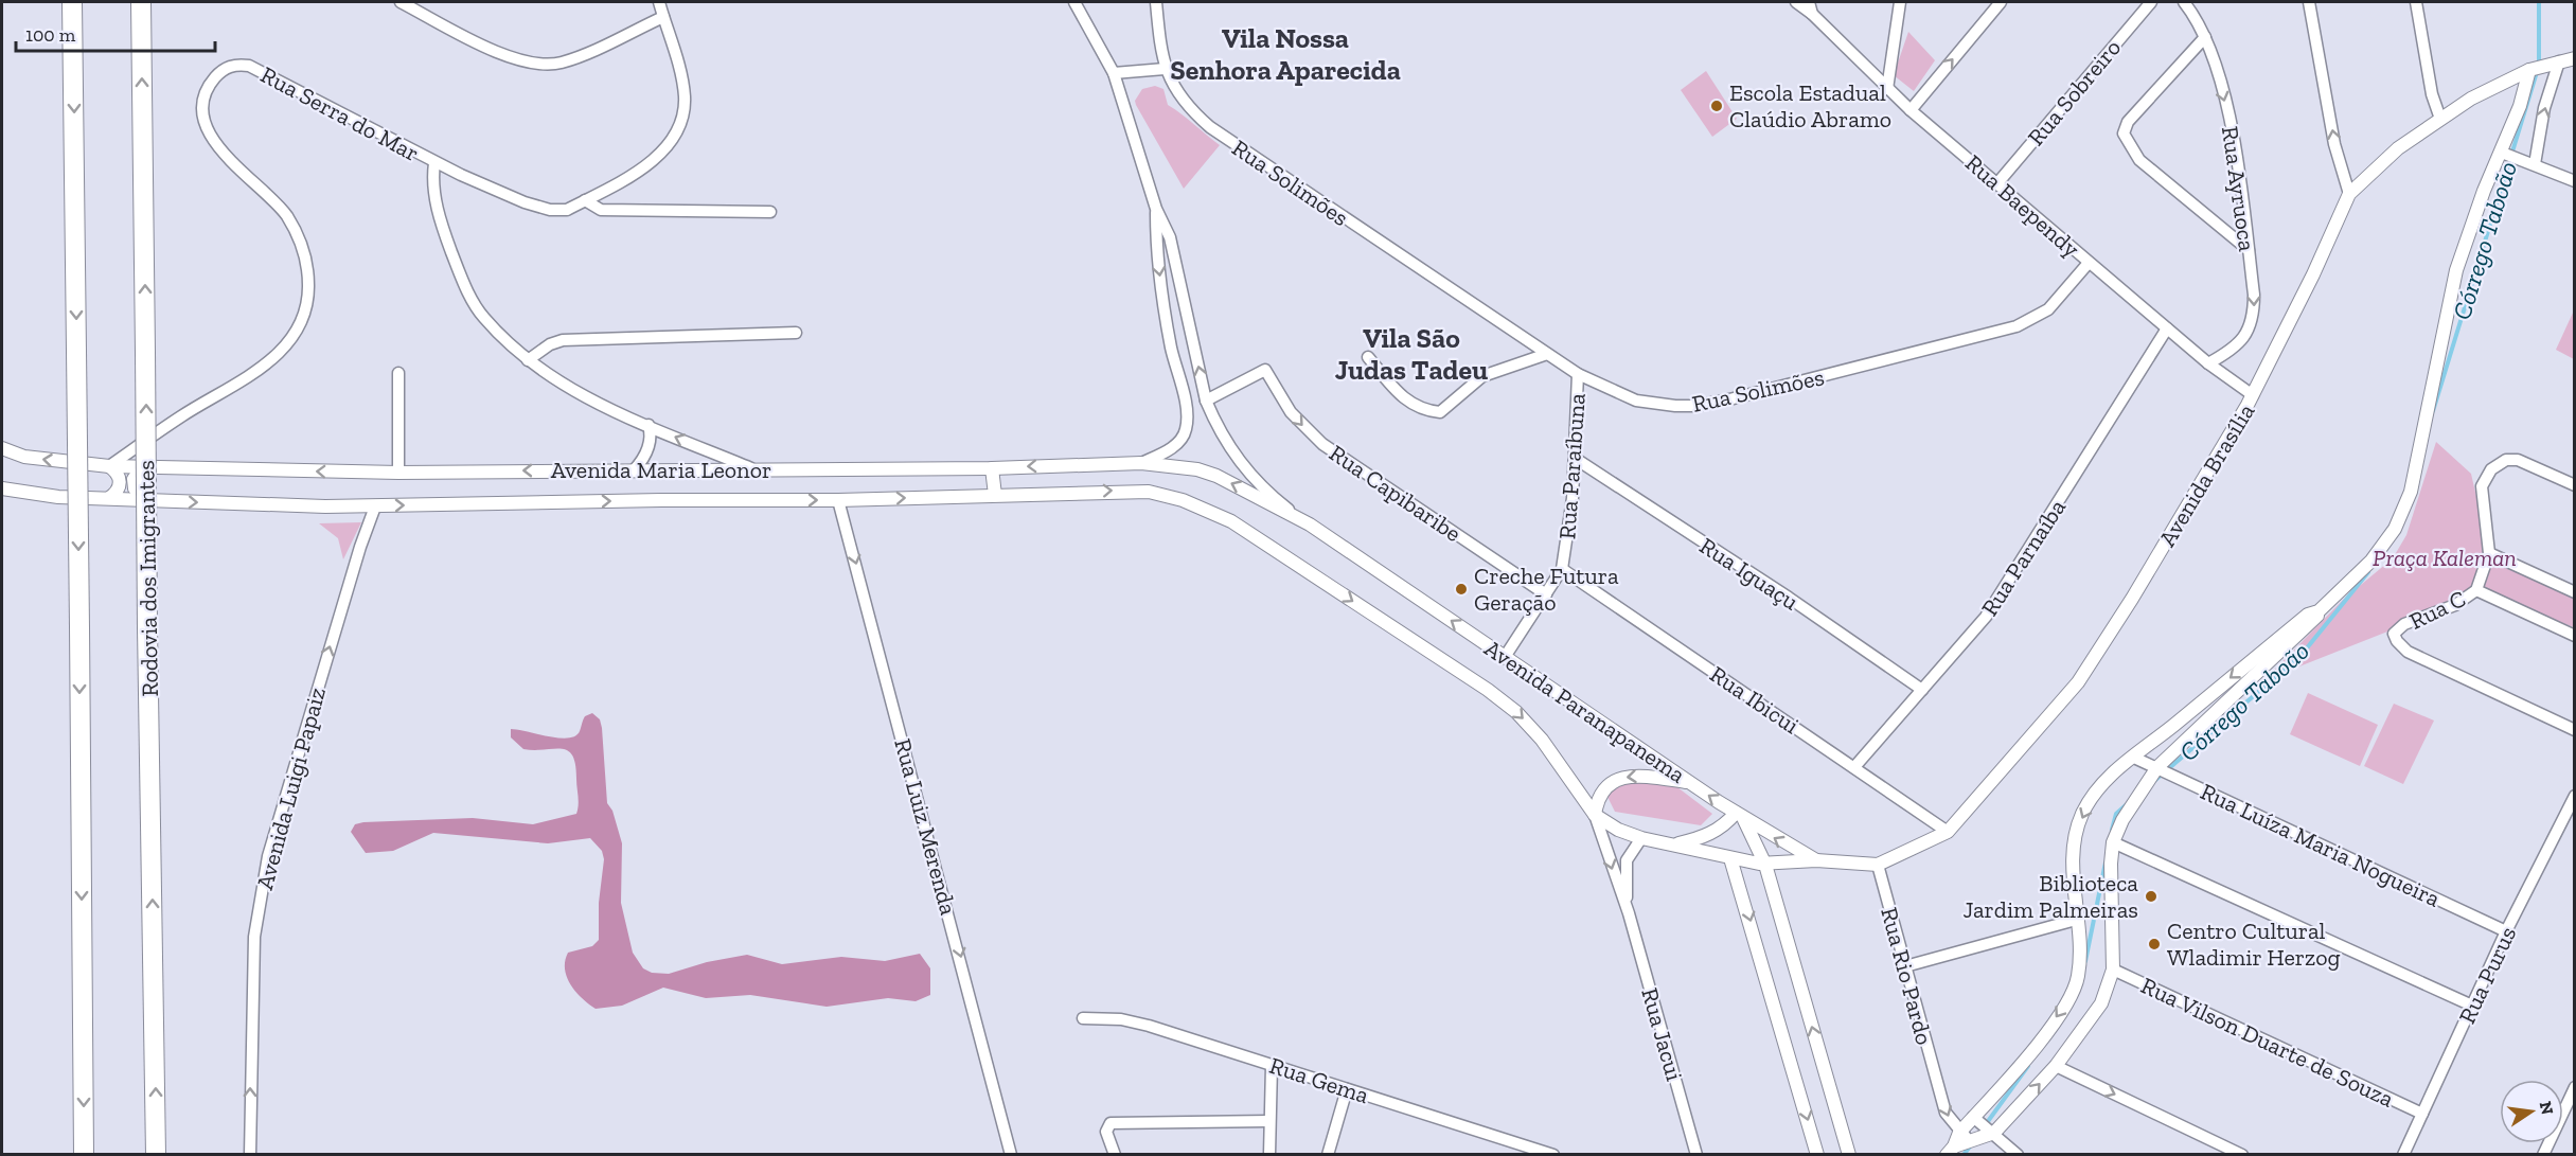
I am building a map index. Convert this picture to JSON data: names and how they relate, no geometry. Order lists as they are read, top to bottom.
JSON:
{
  "streets": {
    "highway": ["Rodovia dos Imigrantes"],
    "street": [
      "Rua Sobreiro",
      "Rua Serra do Mar",
      "Rua Solimões",
      "Rua Ayruoca",
      "Rua Baependy",
      "Rua Paraíbuna",
      "Avenida Maria Leonor",
      "Avenida Brasília",
      "Rua Capibaribe",
      "Rua Parnaíba",
      "Rua Iguaçu",
      "Rua C",
      "Rua Ibicui",
      "Avenida Paranapanema",
      "Avenida Luigi Papaiz",
      "Rua Luiz Merenda",
      "Rua Luíza Maria Nogueira",
      "Rua Purus",
      "Rua Rio Pardo",
      "Rua Jacui",
      "Rua Vilson Duarte de Souza",
      "Rua Gema"
    ]
  },
  "crossings": [
    ["Rua Sobreiro", "Rua Baependy"],
    ["Rua Serra do Mar", "Avenida Maria Leonor"],
    ["Rua Solimões", "Rua Baependy"],
    ["Rua Solimões", "Rua Paraíbuna"],
    ["Rua Ayruoca", "Rua Baependy"],
    ["Rua Baependy", "Avenida Brasília"],
    ["Rua Baependy", "Rua Parnaíba"],
    ["Rua Paraíbuna", "Rua Capibaribe"],
    ["Rua Paraíbuna", "Rua Iguaçu"],
    ["Rua Paraíbuna", "Rua Ibicui"],
    ["Rua Paraíbuna", "Avenida Paranapanema"],
    ["Avenida Maria Leonor", "Avenida Paranapanema"],
    ["Avenida Maria Leonor", "Avenida Luigi Papaiz"],
    ["Avenida Maria Leonor", "Rua Luiz Merenda"],
    ["Avenida Brasília", "Rua Ibicui"],
    ["Avenida Brasília", "Avenida Paranapanema"],
    ["Avenida Brasília", "Rua Rio Pardo"],
    ["Rua Capibaribe", "Avenida Paranapanema"],
    ["Rua Parnaíba", "Rua Iguaçu"],
    ["Rua Parnaíba", "Rua Ibicui"],
    ["Avenida Paranapanema", "Rua Jacui"],
    ["Rua Luíza Maria Nogueira", "Rua Purus"],
    ["Rua Purus", "Rua Vilson Duarte de Souza"]
  ],
  "one_way": [
    "Rua Ayruoca",
    "Rua Capibaribe",
    "Avenida Luigi Papaiz",
    "Rua Luiz Merenda",
    "Rua Rio Pardo"
  ],
  "districts": ["Vila Nossa Senhora Aparecida", "Vila São Judas Tadeu"],
  "water": ["Córrego Taboão"],
  "parks": ["Praça Kaleman"],
  "places": [
    "Escola Estadual Claúdio Abramo",
    "Creche Futura Geração",
    "Biblioteca Jardim Palmeiras",
    "Centro Cultural Wladimir Herzog"
  ],
  "scale_bar": "100 m",
  "north": "right"
}
